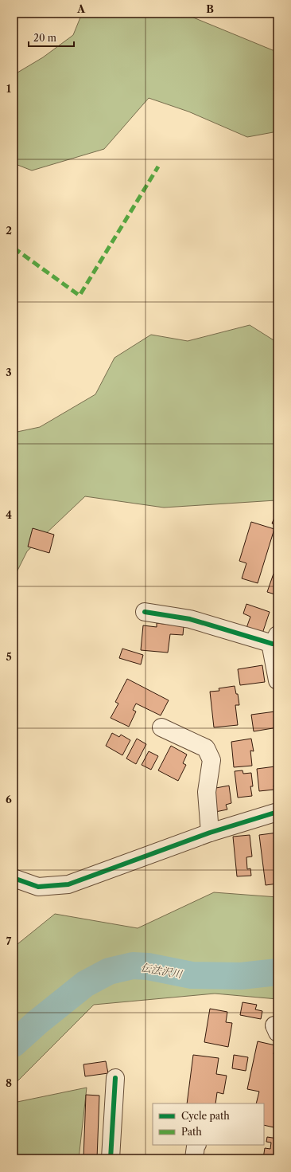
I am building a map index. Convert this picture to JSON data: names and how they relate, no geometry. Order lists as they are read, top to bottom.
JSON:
{
  "water": ["伝法沢川"],
  "legend": ["Cycle path", "Path"],
  "scale_bar": "20 m",
  "grid": {
    "columns": ["A", "B"],
    "rows": [
      "1",
      "2",
      "3",
      "4",
      "5",
      "6",
      "7",
      "8"
    ]
  }
}
